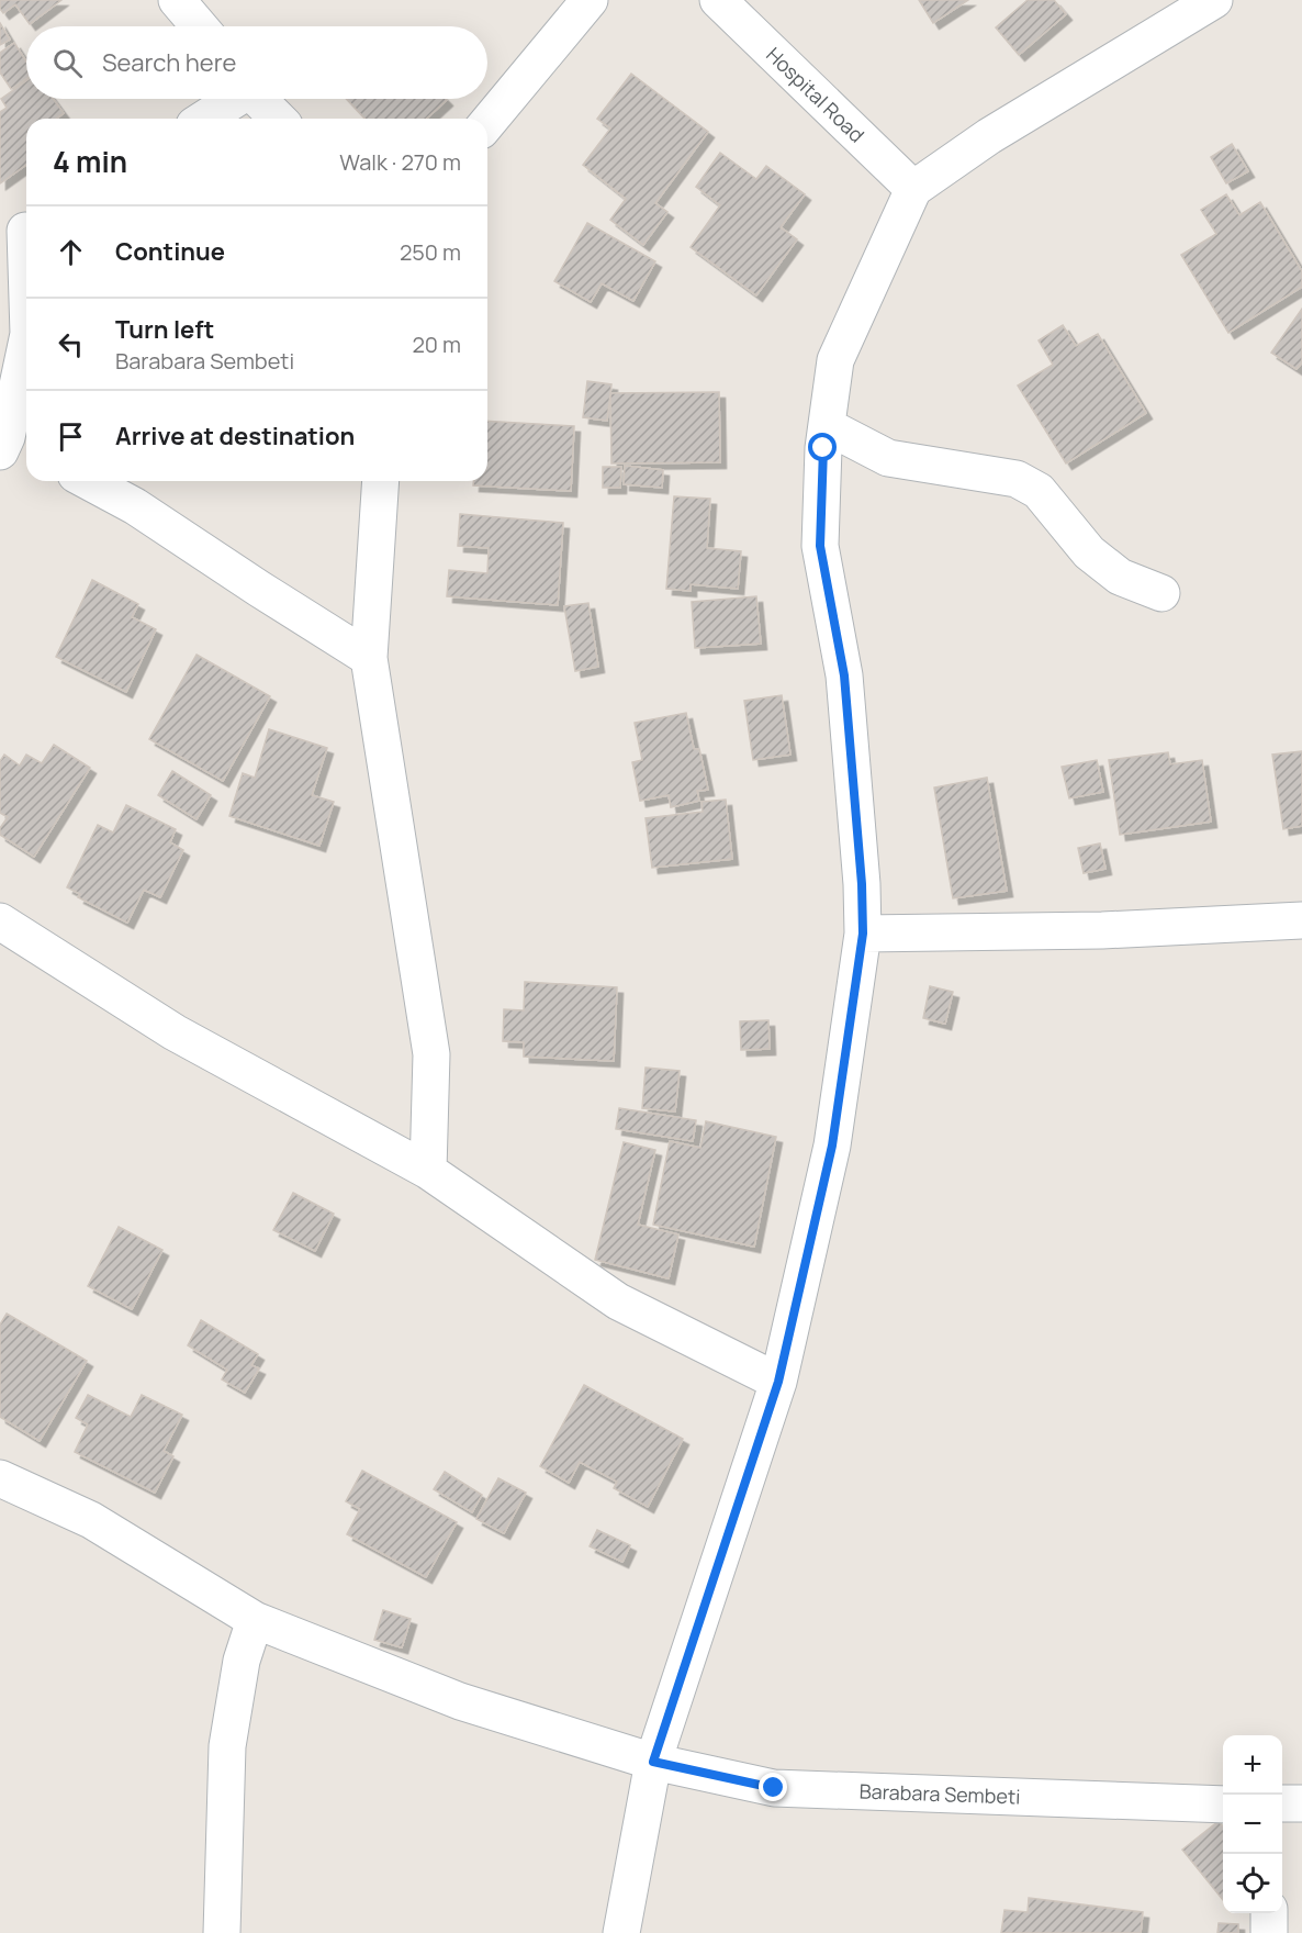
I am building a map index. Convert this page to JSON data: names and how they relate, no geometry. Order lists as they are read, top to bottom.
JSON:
{
  "streets": {
    "street": ["Hospital Road", "Barabara Sembeti"]
  },
  "page": {
    "search": "Search here",
    "heading": ["4 min", "Walk · 270 m"],
    "list": [
      ["Continue", "250 m"],
      ["Turn left", "Barabara Sembeti", "20 m"],
      "Arrive at destination"
    ],
    "map_buttons": ["+", "−"]
  }
}
